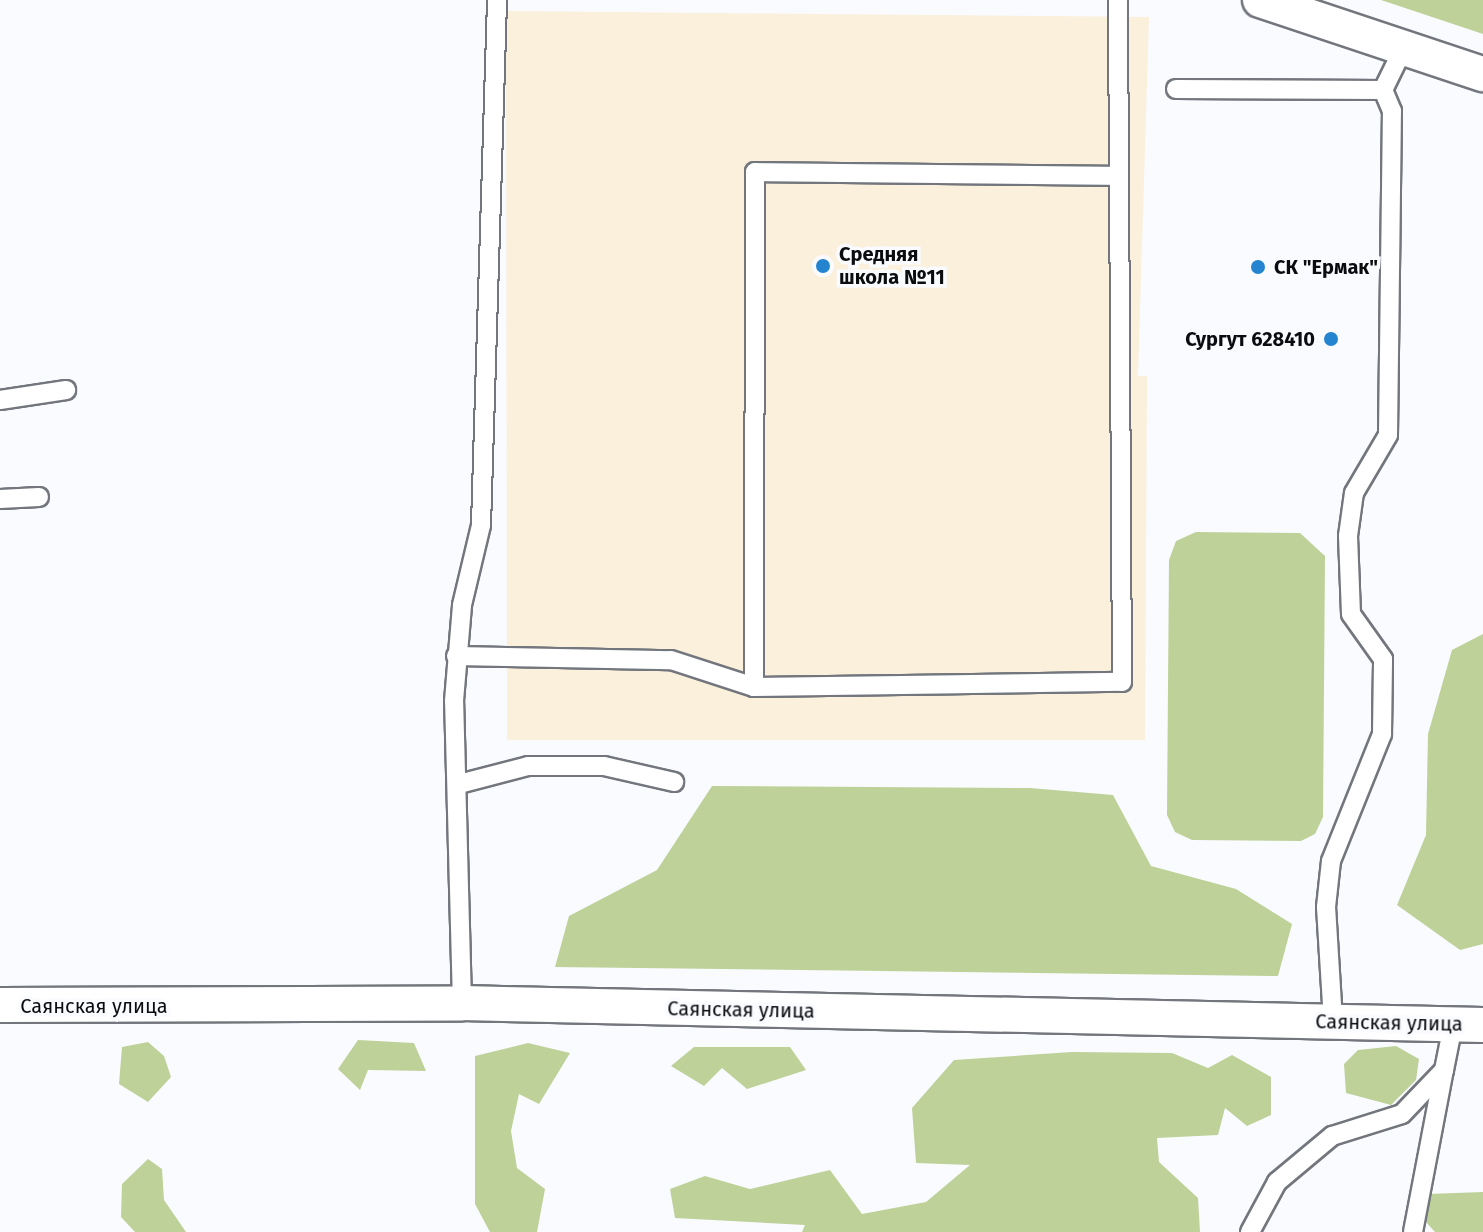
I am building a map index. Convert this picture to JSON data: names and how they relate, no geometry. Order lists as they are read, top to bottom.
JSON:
{
  "streets": {
    "street": ["Саянская улица"]
  },
  "places": ["Средняя школа №11", "СК \"Ермак\"", "Сургут 628410"]
}
